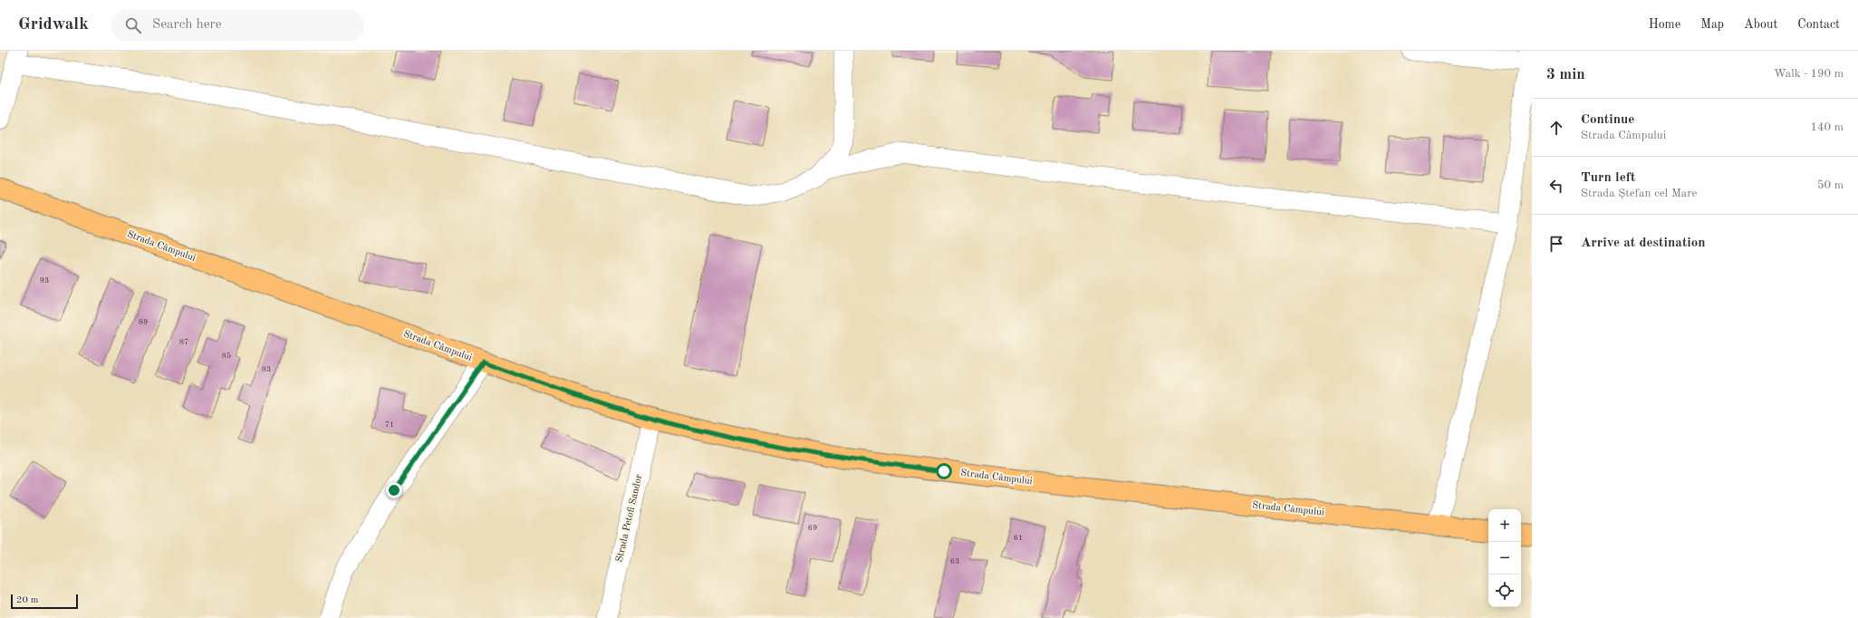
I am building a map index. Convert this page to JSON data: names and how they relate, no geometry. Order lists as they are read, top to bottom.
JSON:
{
  "streets": {
    "main road": ["Strada Câmpului"],
    "street": ["Strada Petofi Sandor"]
  },
  "crossings": [
    ["Strada Câmpului", "Strada Petofi Sandor"]
  ],
  "house_numbers": [
    "93",
    "89",
    "87",
    "85",
    "83",
    "71",
    "69",
    "61",
    "63"
  ],
  "scale_bar": "20 m",
  "page": {
    "header": "Gridwalk",
    "search": "Search here",
    "nav": [
      "Home",
      "Map",
      "About",
      "Contact"
    ],
    "heading": ["3 min", "Walk · 190 m"],
    "list": [
      ["Continue", "Strada Câmpului", "140 m"],
      ["Turn left", "Strada Ștefan cel Mare", "50 m"],
      "Arrive at destination"
    ],
    "map_buttons": ["+", "−"],
    "scale": "20 m"
  }
}
